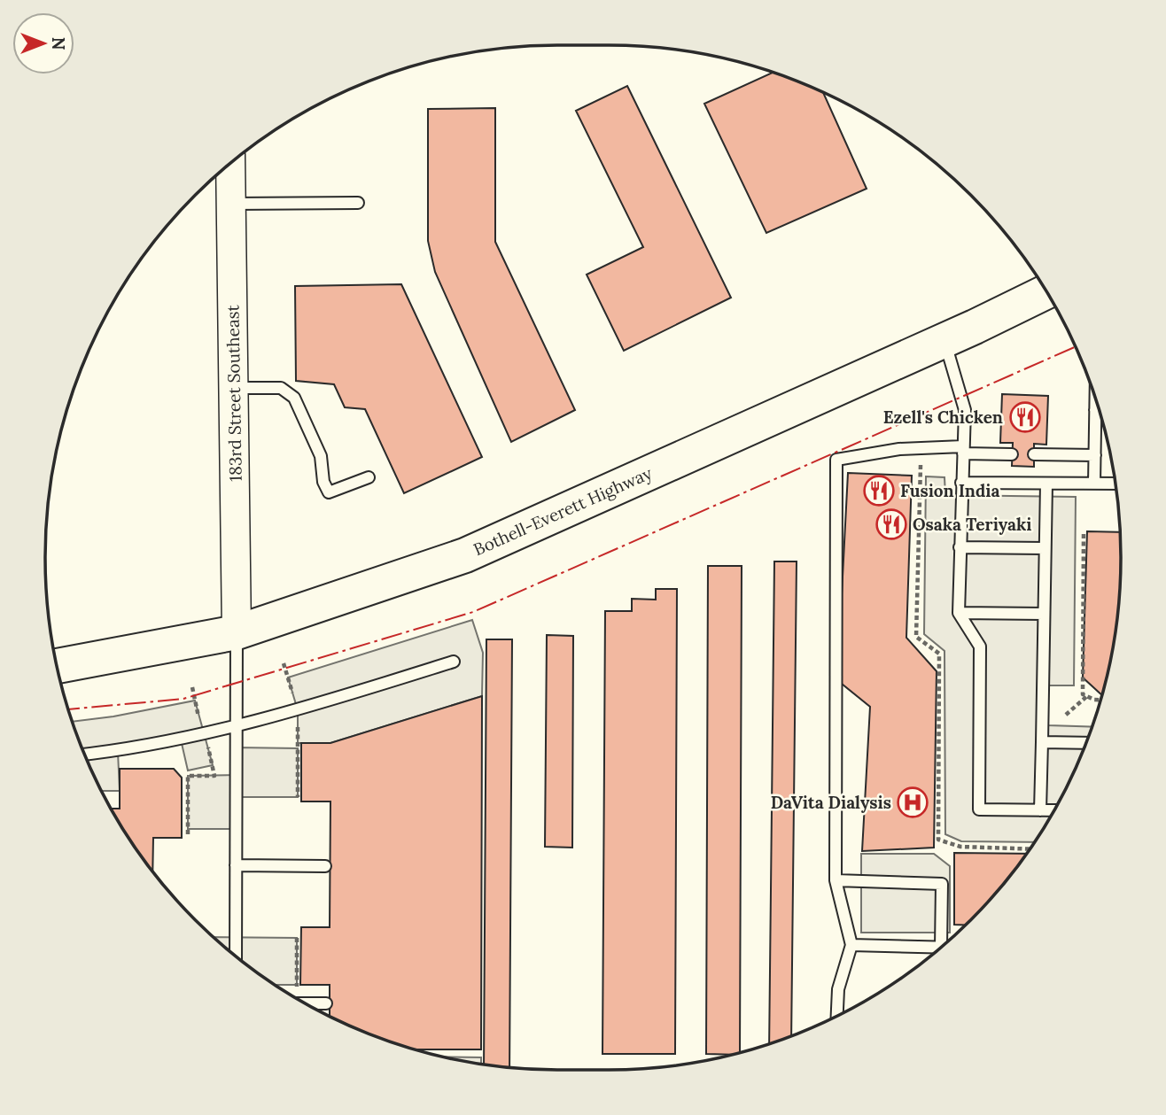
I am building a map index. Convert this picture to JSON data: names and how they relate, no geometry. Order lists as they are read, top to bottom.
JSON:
{
  "streets": {
    "main road": ["Bothell-Everett Highway"],
    "street": ["183rd Street Southeast"]
  },
  "crossings": [
    ["183rd Street Southeast", "Bothell-Everett Highway"]
  ],
  "places": {
    "restaurant": ["Ezell's Chicken", "Fusion India", "Osaka Teriyaki"],
    "hospital": ["DaVita Dialysis"]
  },
  "north": "right"
}
